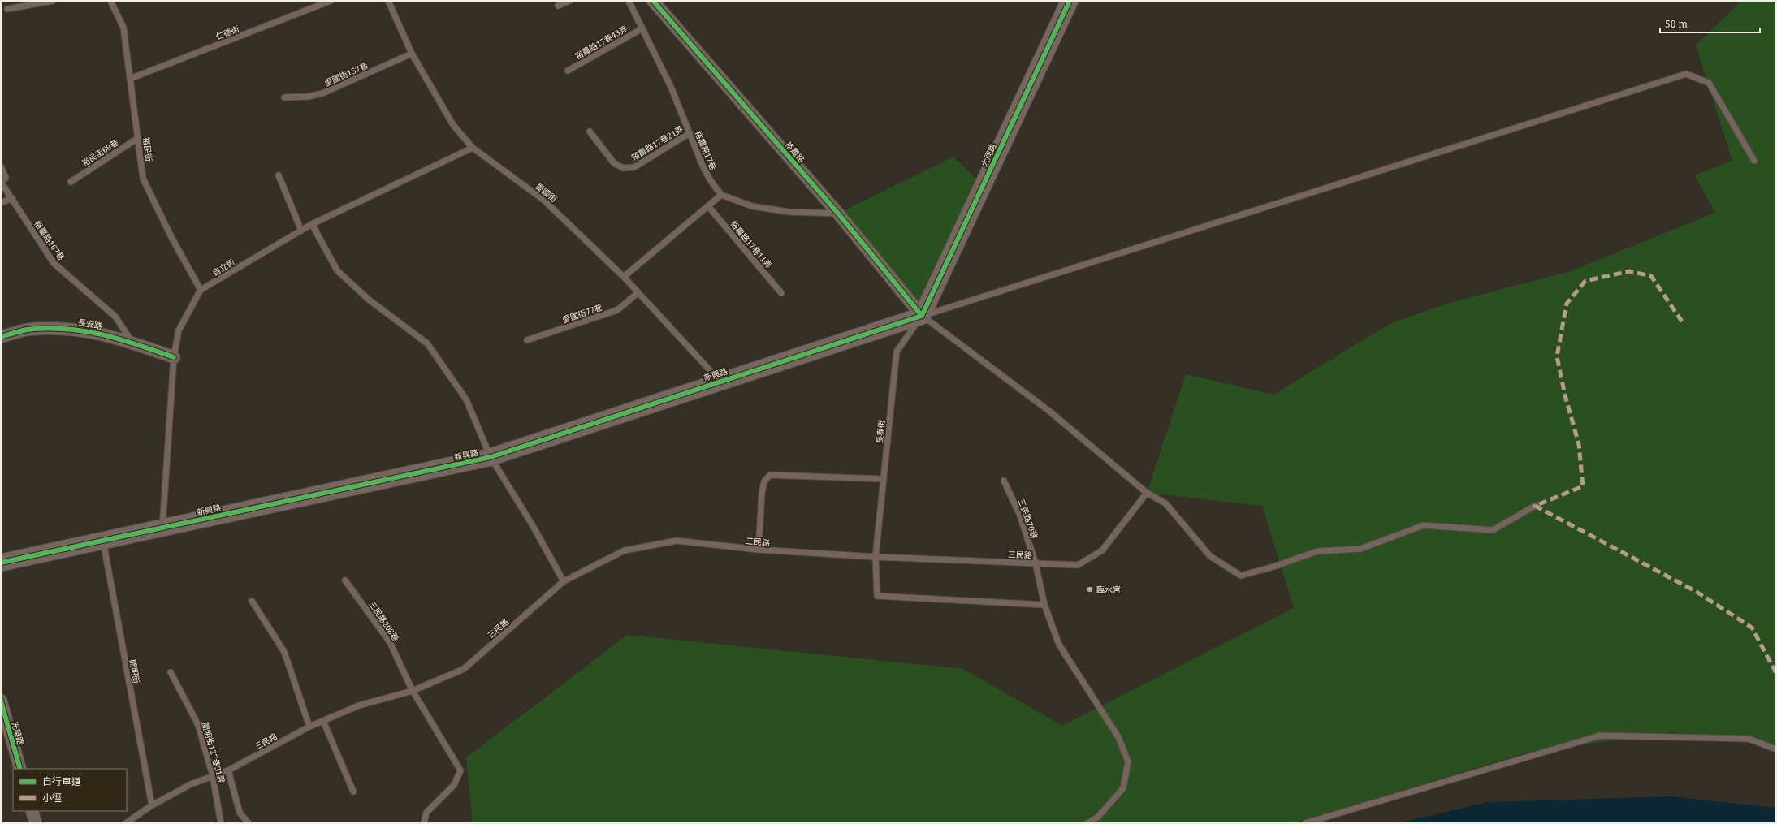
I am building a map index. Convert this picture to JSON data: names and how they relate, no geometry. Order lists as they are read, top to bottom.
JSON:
{
  "streets": {
    "street": [
      "裕農路",
      "大同路",
      "長安路",
      "新興路",
      "光華路"
    ],
    "lane": [
      "仁德街",
      "裕農路17巷43弄",
      "愛國街157巷",
      "裕農路17巷21弄",
      "裕民街",
      "裕農路17巷",
      "裕民街69巷",
      "愛國街",
      "裕農路167巷",
      "裕農路17巷11弄",
      "自立街",
      "愛國街77巷",
      "長春街",
      "三民路70巷",
      "三民路",
      "三民路208巷",
      "開明街",
      "開明街127巷31弄"
    ]
  },
  "crossings": [
    ["仁德街", "裕民街"],
    ["裕農路17巷43弄", "裕農路17巷"],
    ["愛國街157巷", "愛國街"],
    ["裕農路17巷21弄", "裕農路17巷"],
    ["裕民街", "裕民街69巷"],
    ["裕民街", "自立街"],
    ["裕農路", "大同路"],
    ["裕農路", "新興路"],
    ["裕農路", "長春街"],
    ["大同路", "新興路"],
    ["大同路", "長春街"],
    ["愛國街", "自立街"],
    ["愛國街", "愛國街77巷"],
    ["愛國街", "新興路"],
    ["裕農路167巷", "長安路"],
    ["新興路", "長春街"],
    ["新興路", "開明街"],
    ["長春街", "三民路70巷"],
    ["長春街", "三民路"],
    ["三民路70巷", "三民路"],
    ["三民路", "三民路208巷"],
    ["三民路", "開明街"],
    ["三民路", "開明街127巷31弄"]
  ],
  "places": ["臨水宮"],
  "legend": ["自行車道", "小徑"],
  "scale_bar": "50 m"
}
